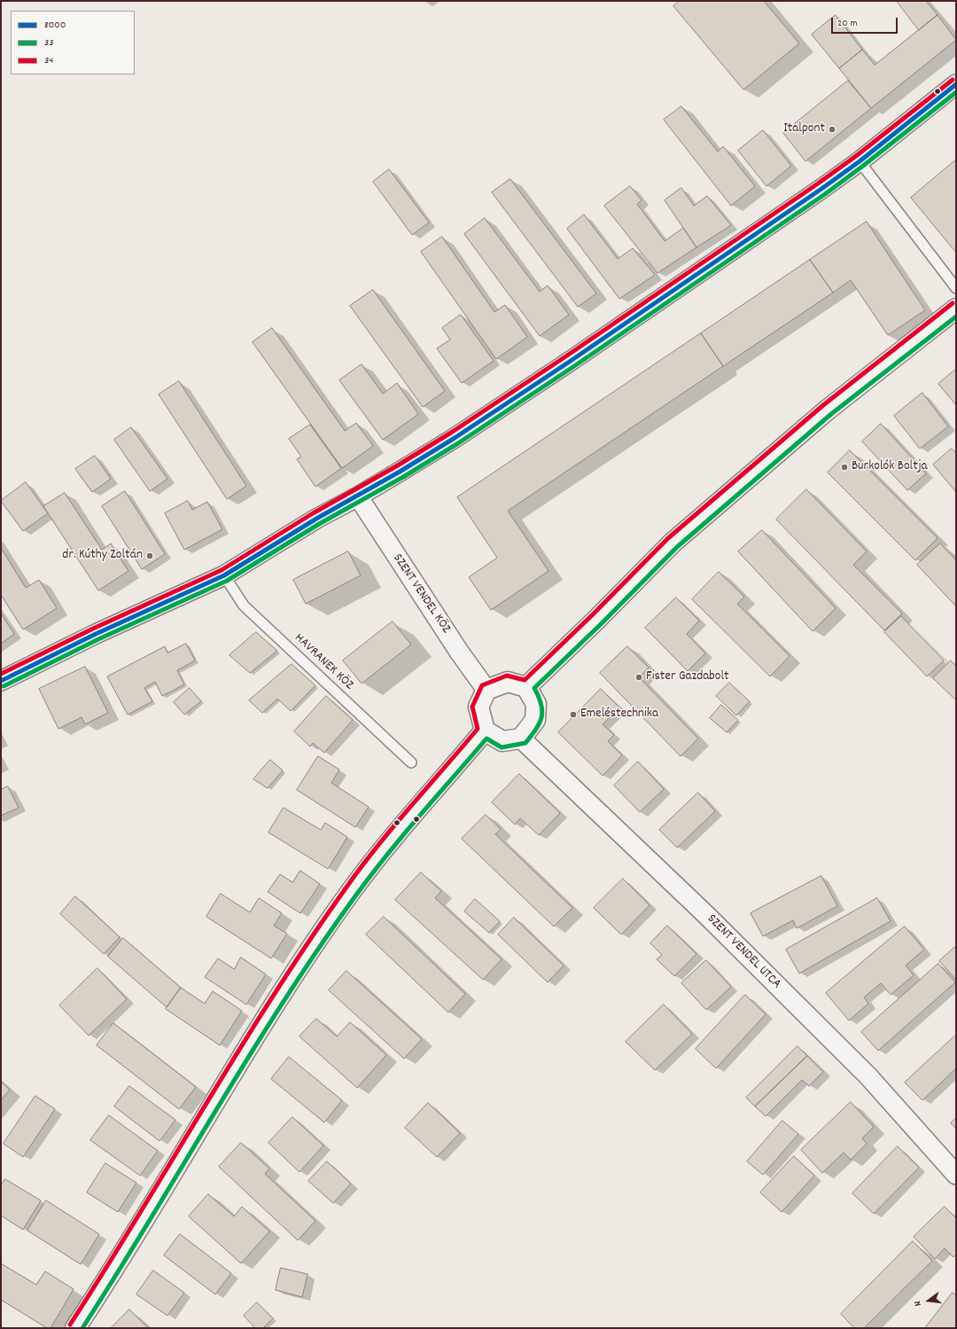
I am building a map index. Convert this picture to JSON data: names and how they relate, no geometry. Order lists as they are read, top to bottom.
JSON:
{
  "streets": {
    "street": ["SZENT VENDEL KÖZ", "SZENT VENDEL UTCA"],
    "lane": ["HAVRANEK KÖZ"]
  },
  "crossings": [
    ["SZENT VENDEL KÖZ", "SZENT VENDEL UTCA"]
  ],
  "places": [
    "Italpont",
    "Burkolók Boltja",
    "dr. Kúthy Zoltán",
    "Fister Gazdabolt",
    "Emeléstechnika"
  ],
  "lines": ["transit line 34", "transit line 8000", "transit line 33"],
  "legend": ["8000", "33", "34"],
  "scale_bar": "20 m",
  "north": "left"
}
